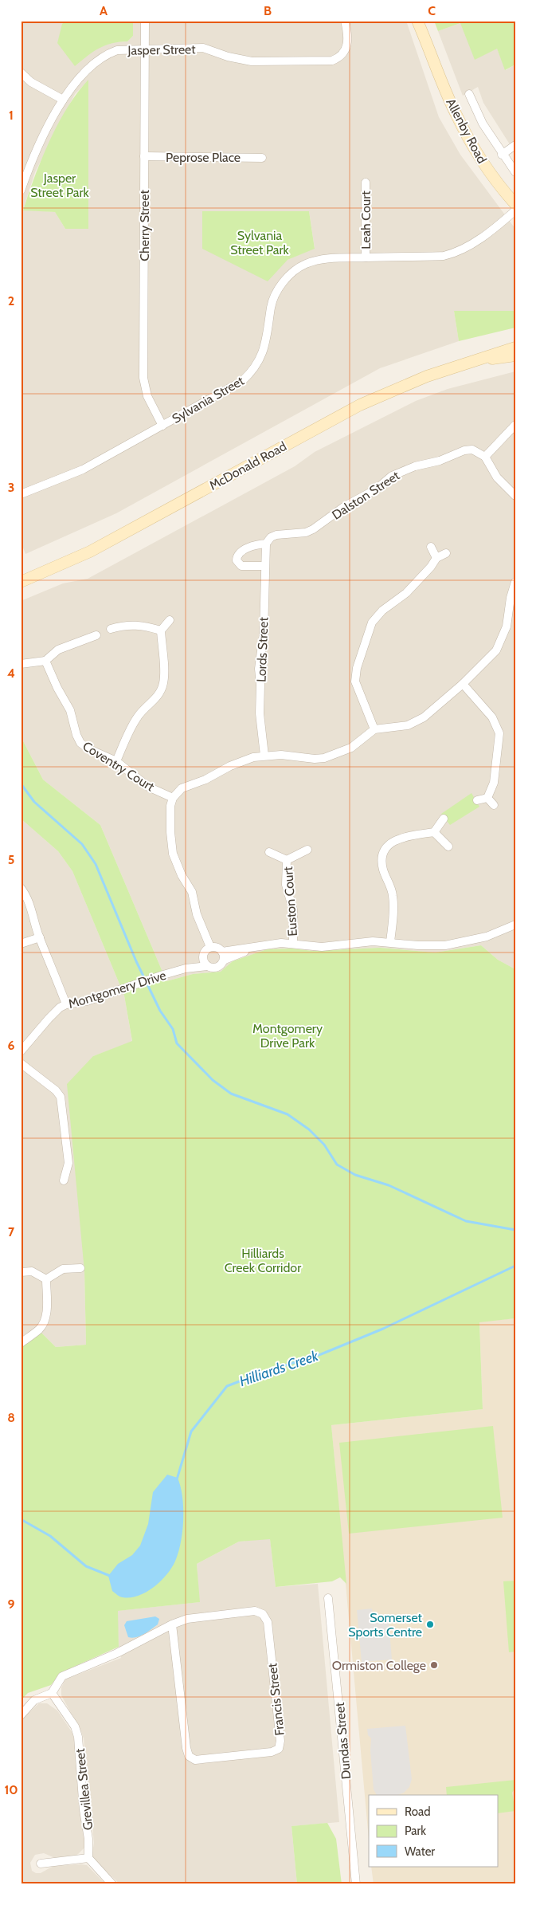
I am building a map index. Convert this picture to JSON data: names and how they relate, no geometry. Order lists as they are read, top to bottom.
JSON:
{
  "streets": {
    "main road": ["Allenby Road", "McDonald Road"],
    "street": [
      "Jasper Street",
      "Peprose Place",
      "Leah Court",
      "Cherry Street",
      "Sylvania Street",
      "Dalston Street",
      "Lords Street",
      "Coventry Court",
      "Euston Court",
      "Montgomery Drive",
      "Francis Street",
      "Dundas Street",
      "Grevillea Street"
    ]
  },
  "crossings": [
    ["Jasper Street", "Cherry Street"],
    ["Peprose Place", "Cherry Street"],
    ["Leah Court", "Sylvania Street"],
    ["Cherry Street", "Sylvania Street"],
    ["Dalston Street", "Lords Street"],
    ["Francis Street", "Grevillea Street"]
  ],
  "water": ["Hilliards Creek"],
  "parks": [
    "Jasper Street Park",
    "Sylvania Street Park",
    "Montgomery Drive Park",
    "Hilliards Creek Corridor"
  ],
  "places": ["Somerset Sports Centre", "Ormiston College"],
  "legend": ["Road", "Park", "Water"],
  "grid": {
    "columns": ["A", "B", "C"],
    "rows": [
      "1",
      "2",
      "3",
      "4",
      "5",
      "6",
      "7",
      "8",
      "9",
      "10"
    ]
  }
}
